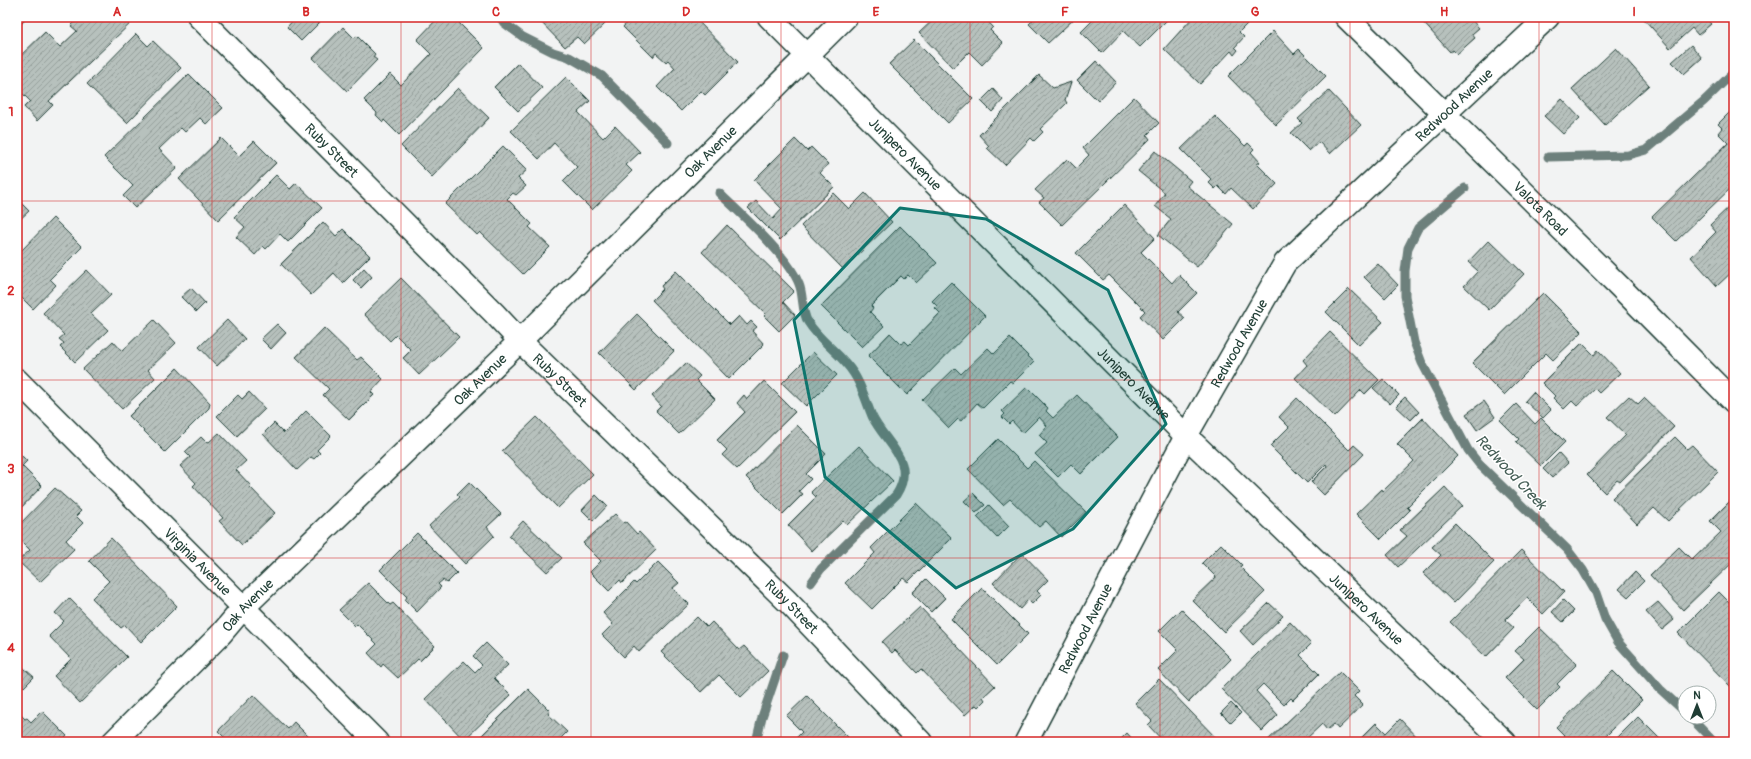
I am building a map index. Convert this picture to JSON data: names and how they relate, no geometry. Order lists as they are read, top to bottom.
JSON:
{
  "streets": {
    "street": [
      "Redwood Avenue",
      "Ruby Street",
      "Oak Avenue",
      "Junipero Avenue",
      "Valota Road",
      "Virginia Avenue"
    ]
  },
  "crossings": [
    ["Redwood Avenue", "Junipero Avenue"],
    ["Redwood Avenue", "Valota Road"],
    ["Ruby Street", "Oak Avenue"],
    ["Oak Avenue", "Junipero Avenue"],
    ["Oak Avenue", "Virginia Avenue"]
  ],
  "water": ["Redwood Creek"],
  "north": "top",
  "grid": {
    "columns": [
      "A",
      "B",
      "C",
      "D",
      "E",
      "F",
      "G",
      "H",
      "I"
    ],
    "rows": [
      "1",
      "2",
      "3",
      "4"
    ]
  }
}
